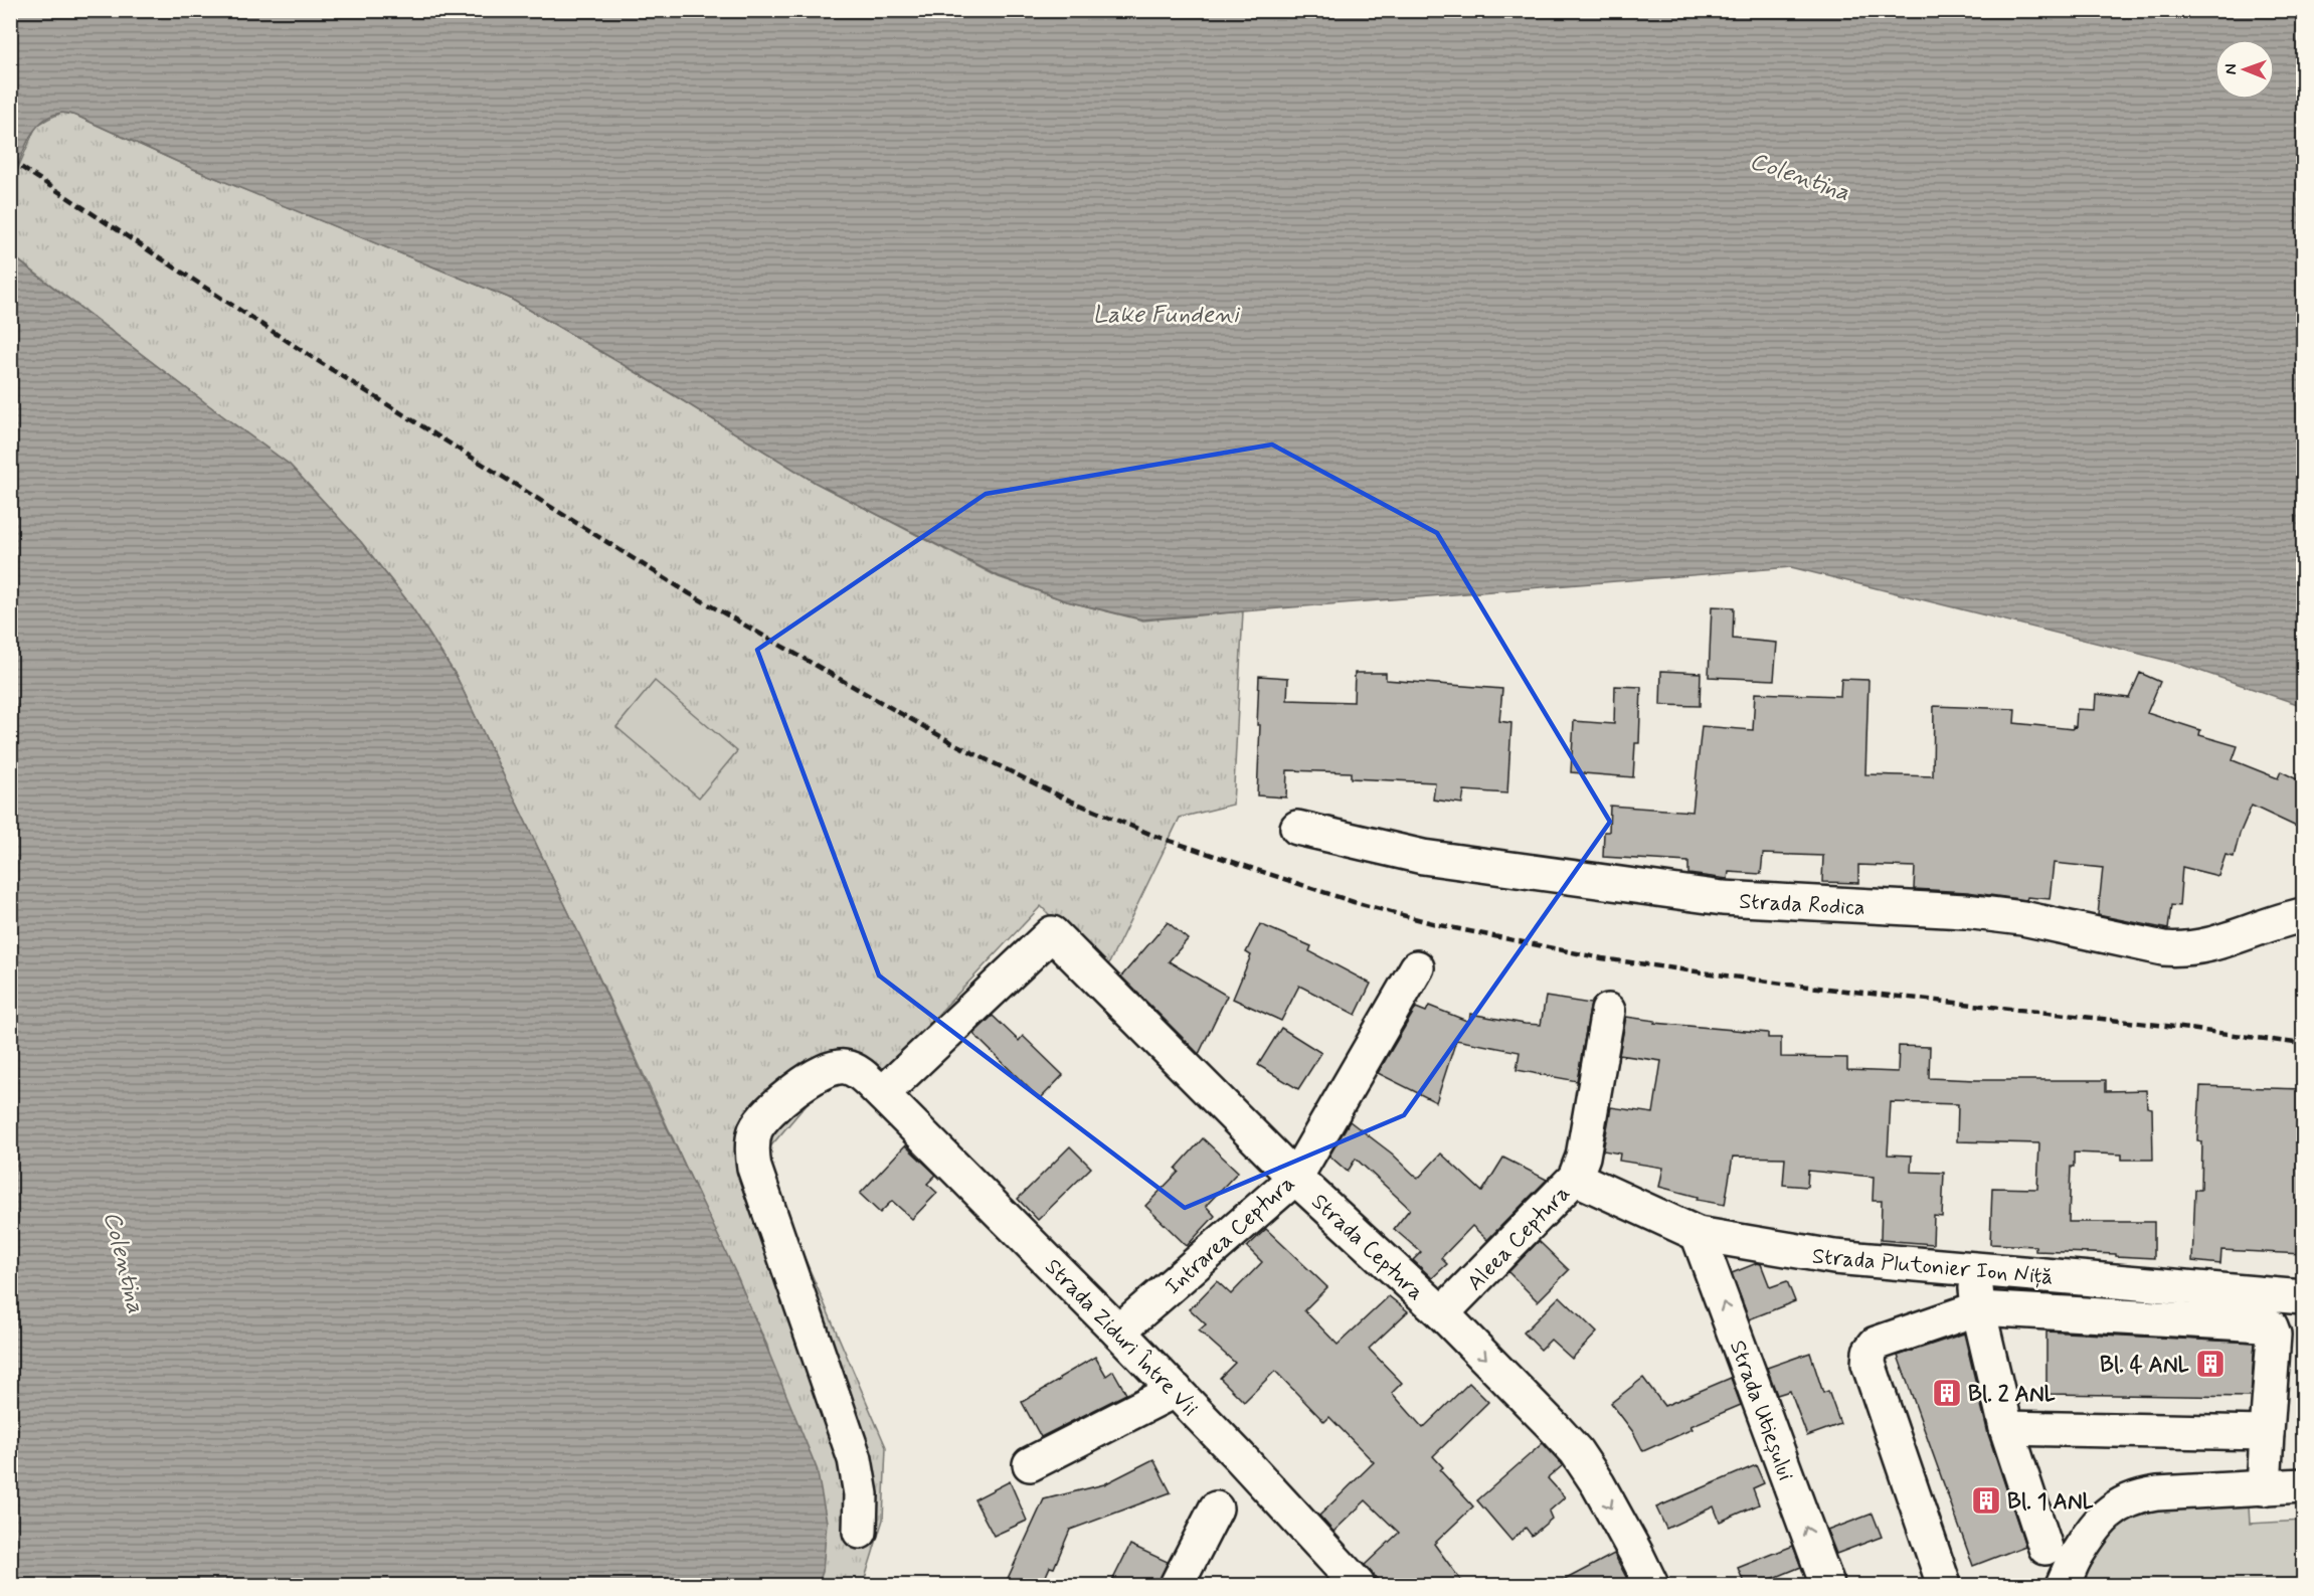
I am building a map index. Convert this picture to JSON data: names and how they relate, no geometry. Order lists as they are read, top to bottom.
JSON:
{
  "streets": {
    "street": [
      "Strada Rodica",
      "Intrarea Ceptura",
      "Aleea Ceptura",
      "Strada Ceptura",
      "Strada Plutonier Ion Niță",
      "Strada Ziduri Între Vii",
      "Strada Utieșului"
    ]
  },
  "crossings": [
    ["Intrarea Ceptura", "Strada Ceptura"],
    ["Intrarea Ceptura", "Strada Ziduri Între Vii"],
    ["Aleea Ceptura", "Strada Ceptura"],
    ["Aleea Ceptura", "Strada Plutonier Ion Niță"],
    ["Strada Ceptura", "Strada Ziduri Între Vii"],
    ["Strada Plutonier Ion Niță", "Strada Utieșului"]
  ],
  "water": ["Colentina", "Lake Fundeni"],
  "places": {
    "building": ["Bl. 4 ANL", "Bl. 2 ANL", "Bl. 1 ANL"]
  },
  "north": "left"
}
